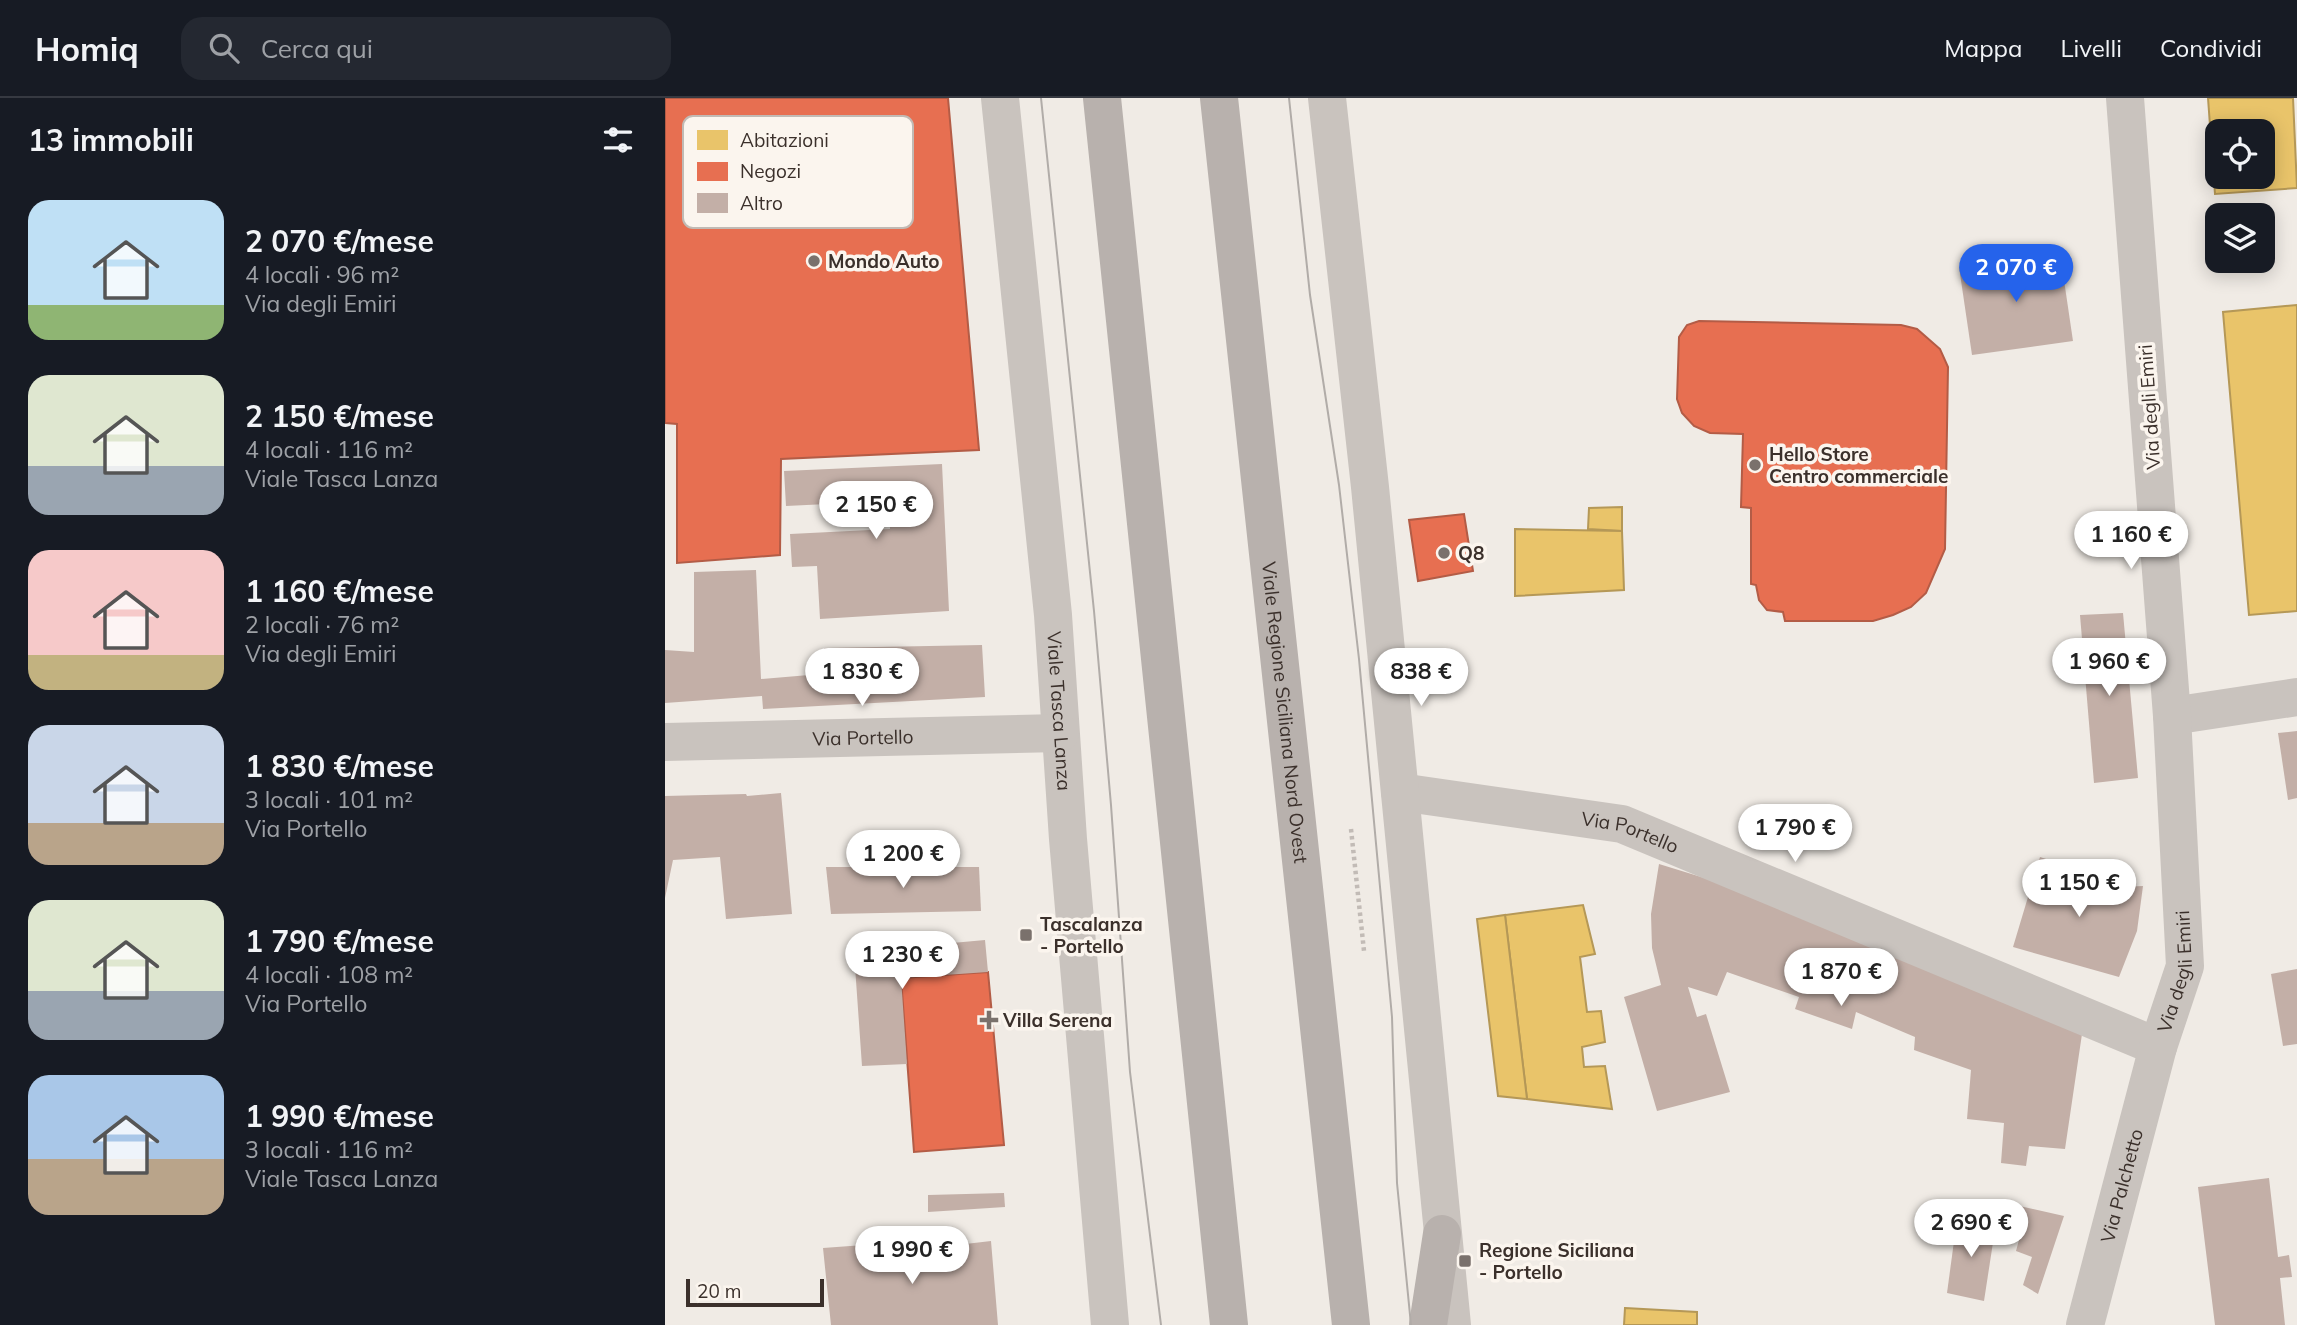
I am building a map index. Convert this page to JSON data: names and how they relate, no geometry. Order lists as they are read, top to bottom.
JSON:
{
  "streets": {
    "main road": ["Viale Regione Siciliana Nord Ovest"],
    "street": [
      "Via degli Emiri",
      "Viale Tasca Lanza",
      "Via Portello",
      "Via Palchetto"
    ]
  },
  "crossings": [
    ["Via degli Emiri", "Via Portello"],
    ["Via degli Emiri", "Via Palchetto"],
    ["Viale Tasca Lanza", "Via Portello"],
    ["Via Portello", "Via Palchetto"]
  ],
  "places": {
    "other": ["Mondo Auto", "Hello Store Centro commerciale", "Q8"],
    "transit": ["Tascalanza - Portello", "Regione Siciliana - Portello"],
    "health": ["Villa Serena"]
  },
  "legend": ["Abitazioni", "Negozi", "Altro"],
  "scale_bar": "20 m",
  "page": {
    "header": "Homiq",
    "search": "Cerca qui",
    "nav": ["Mappa", "Livelli", "Condividi"],
    "heading": "13 immobili",
    "list": [
      {
        "name": "2 070 €/mese",
        "note": "4 locali · 96 m² · Via degli Emiri"
      },
      {
        "name": "2 150 €/mese",
        "note": "4 locali · 116 m² · Viale Tasca Lanza"
      },
      {
        "name": "1 160 €/mese",
        "note": "2 locali · 76 m² · Via degli Emiri"
      },
      {
        "name": "1 830 €/mese",
        "note": "3 locali · 101 m² · Via Portello"
      },
      {
        "name": "1 790 €/mese",
        "note": "4 locali · 108 m² · Via Portello"
      },
      {
        "name": "1 990 €/mese",
        "note": "3 locali · 116 m² · Viale Tasca Lanza"
      }
    ],
    "price": [
      "2 070 €",
      "2 150 €",
      "1 160 €",
      "1 960 €",
      "1 830 €",
      "838 €",
      "1 790 €",
      "1 200 €",
      "1 150 €",
      "1 230 €",
      "1 870 €",
      "2 690 €",
      "1 990 €"
    ],
    "scale": "20 m"
  }
}
